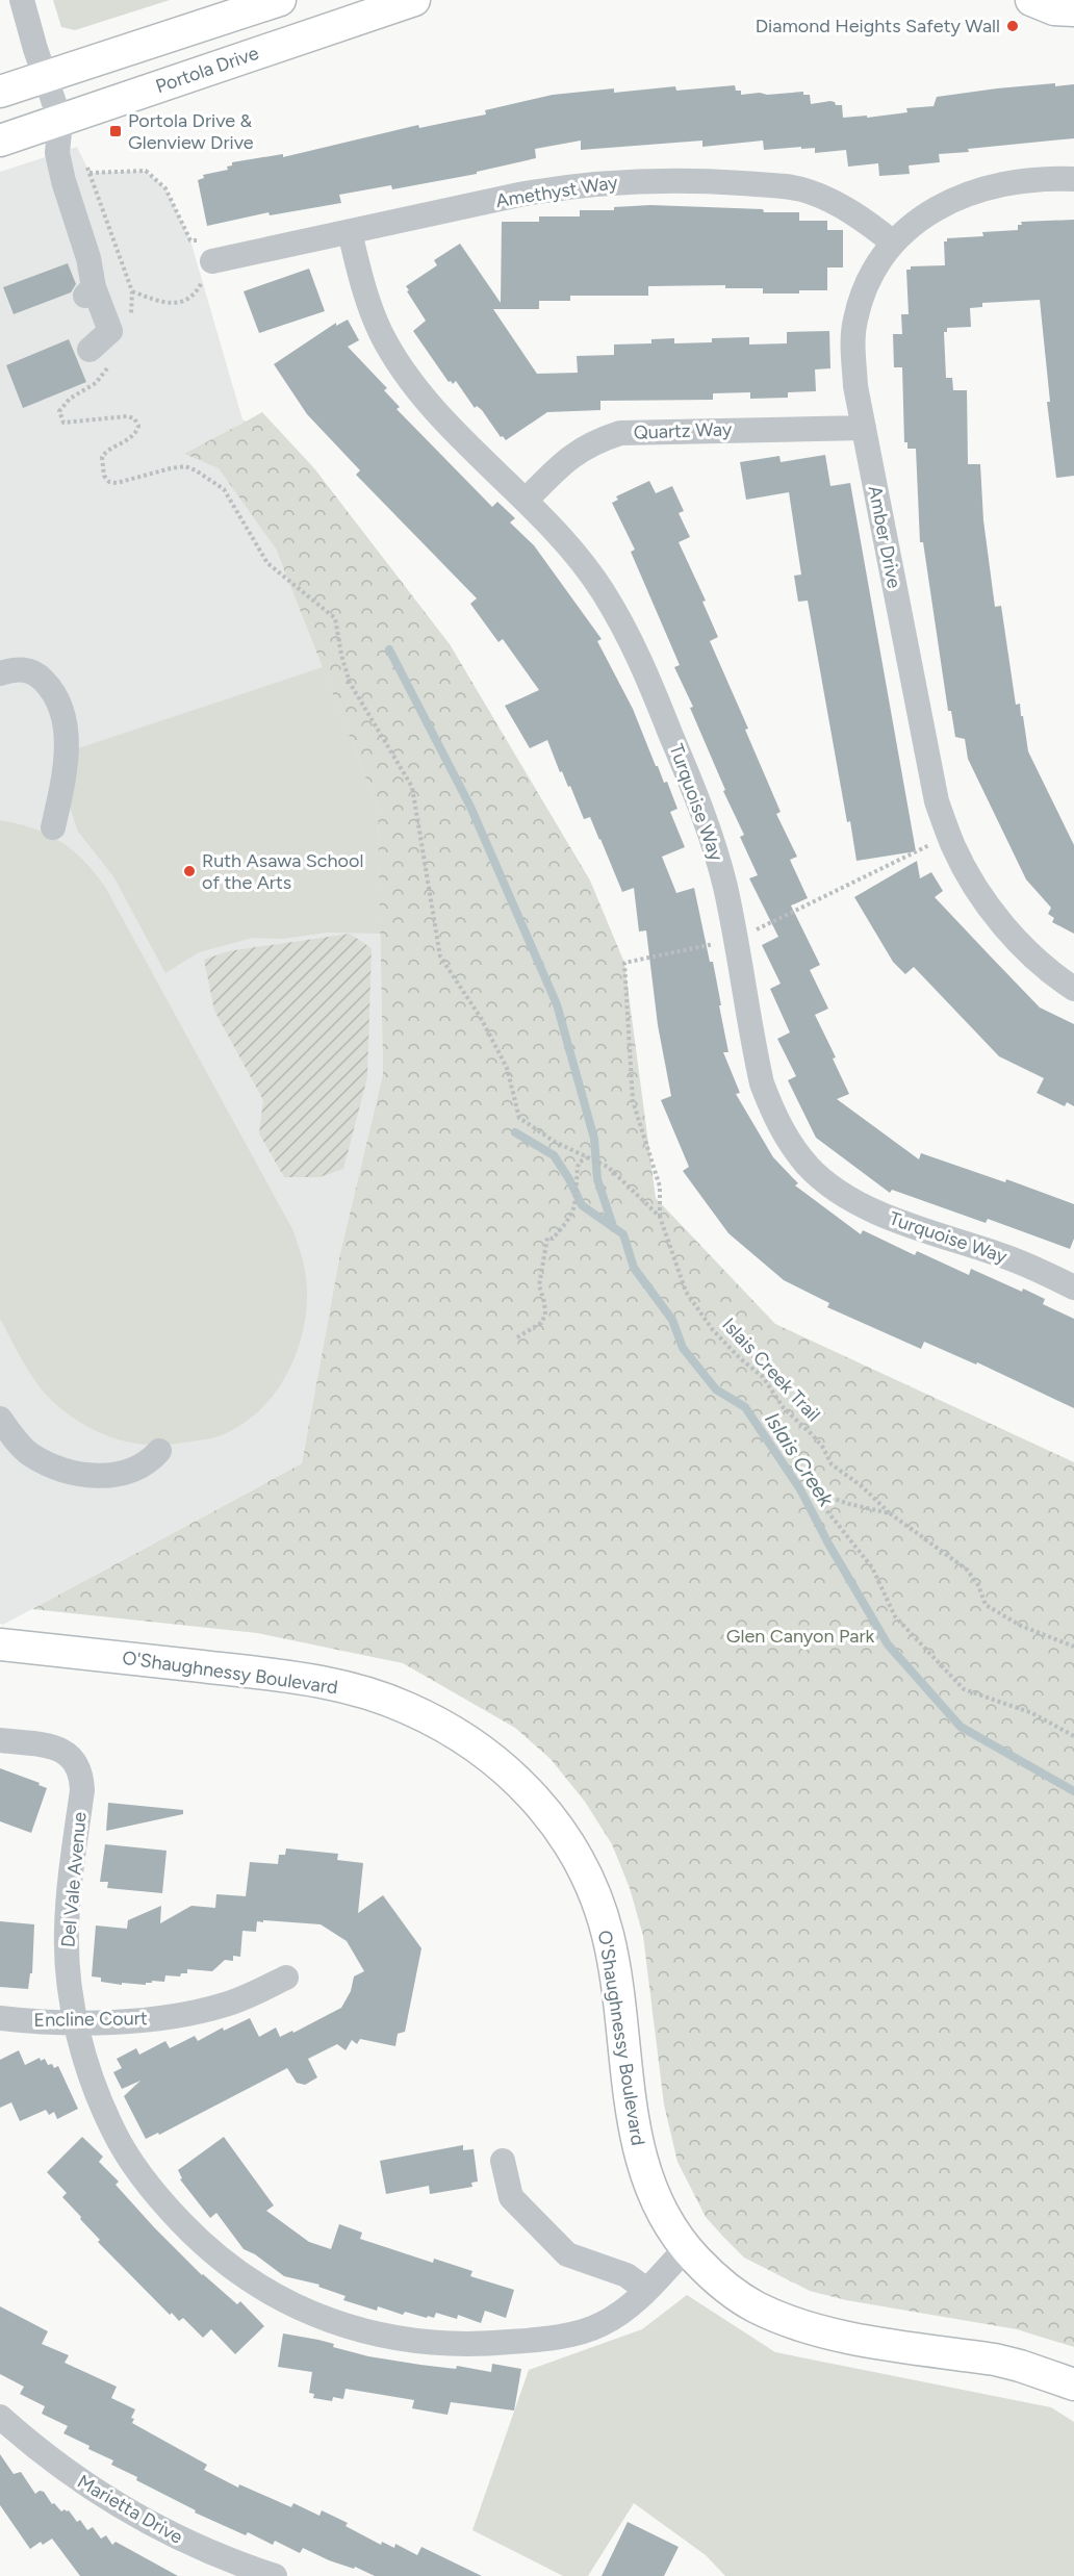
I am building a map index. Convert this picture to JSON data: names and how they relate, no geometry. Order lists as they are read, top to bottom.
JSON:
{
  "streets": {
    "main road": ["Portola Drive", "O'Shaughnessy Boulevard"],
    "street": [
      "Amethyst Way",
      "Quartz Way",
      "Amber Drive",
      "Turquoise Way",
      "Del Vale Avenue",
      "Encline Court",
      "Marietta Drive"
    ],
    "path": ["Islais Creek Trail"]
  },
  "crossings": [
    ["Amethyst Way", "Amber Drive"],
    ["Amethyst Way", "Turquoise Way"],
    ["Quartz Way", "Amber Drive"],
    ["Quartz Way", "Turquoise Way"],
    ["O'Shaughnessy Boulevard", "Del Vale Avenue"],
    ["Del Vale Avenue", "Encline Court"]
  ],
  "water": ["Islais Creek"],
  "parks": ["Glen Canyon Park"],
  "places": {
    "other": ["Diamond Heights Safety Wall", "Ruth Asawa School of the Arts"],
    "transit": ["Portola Drive & Glenview Drive"]
  }
}
